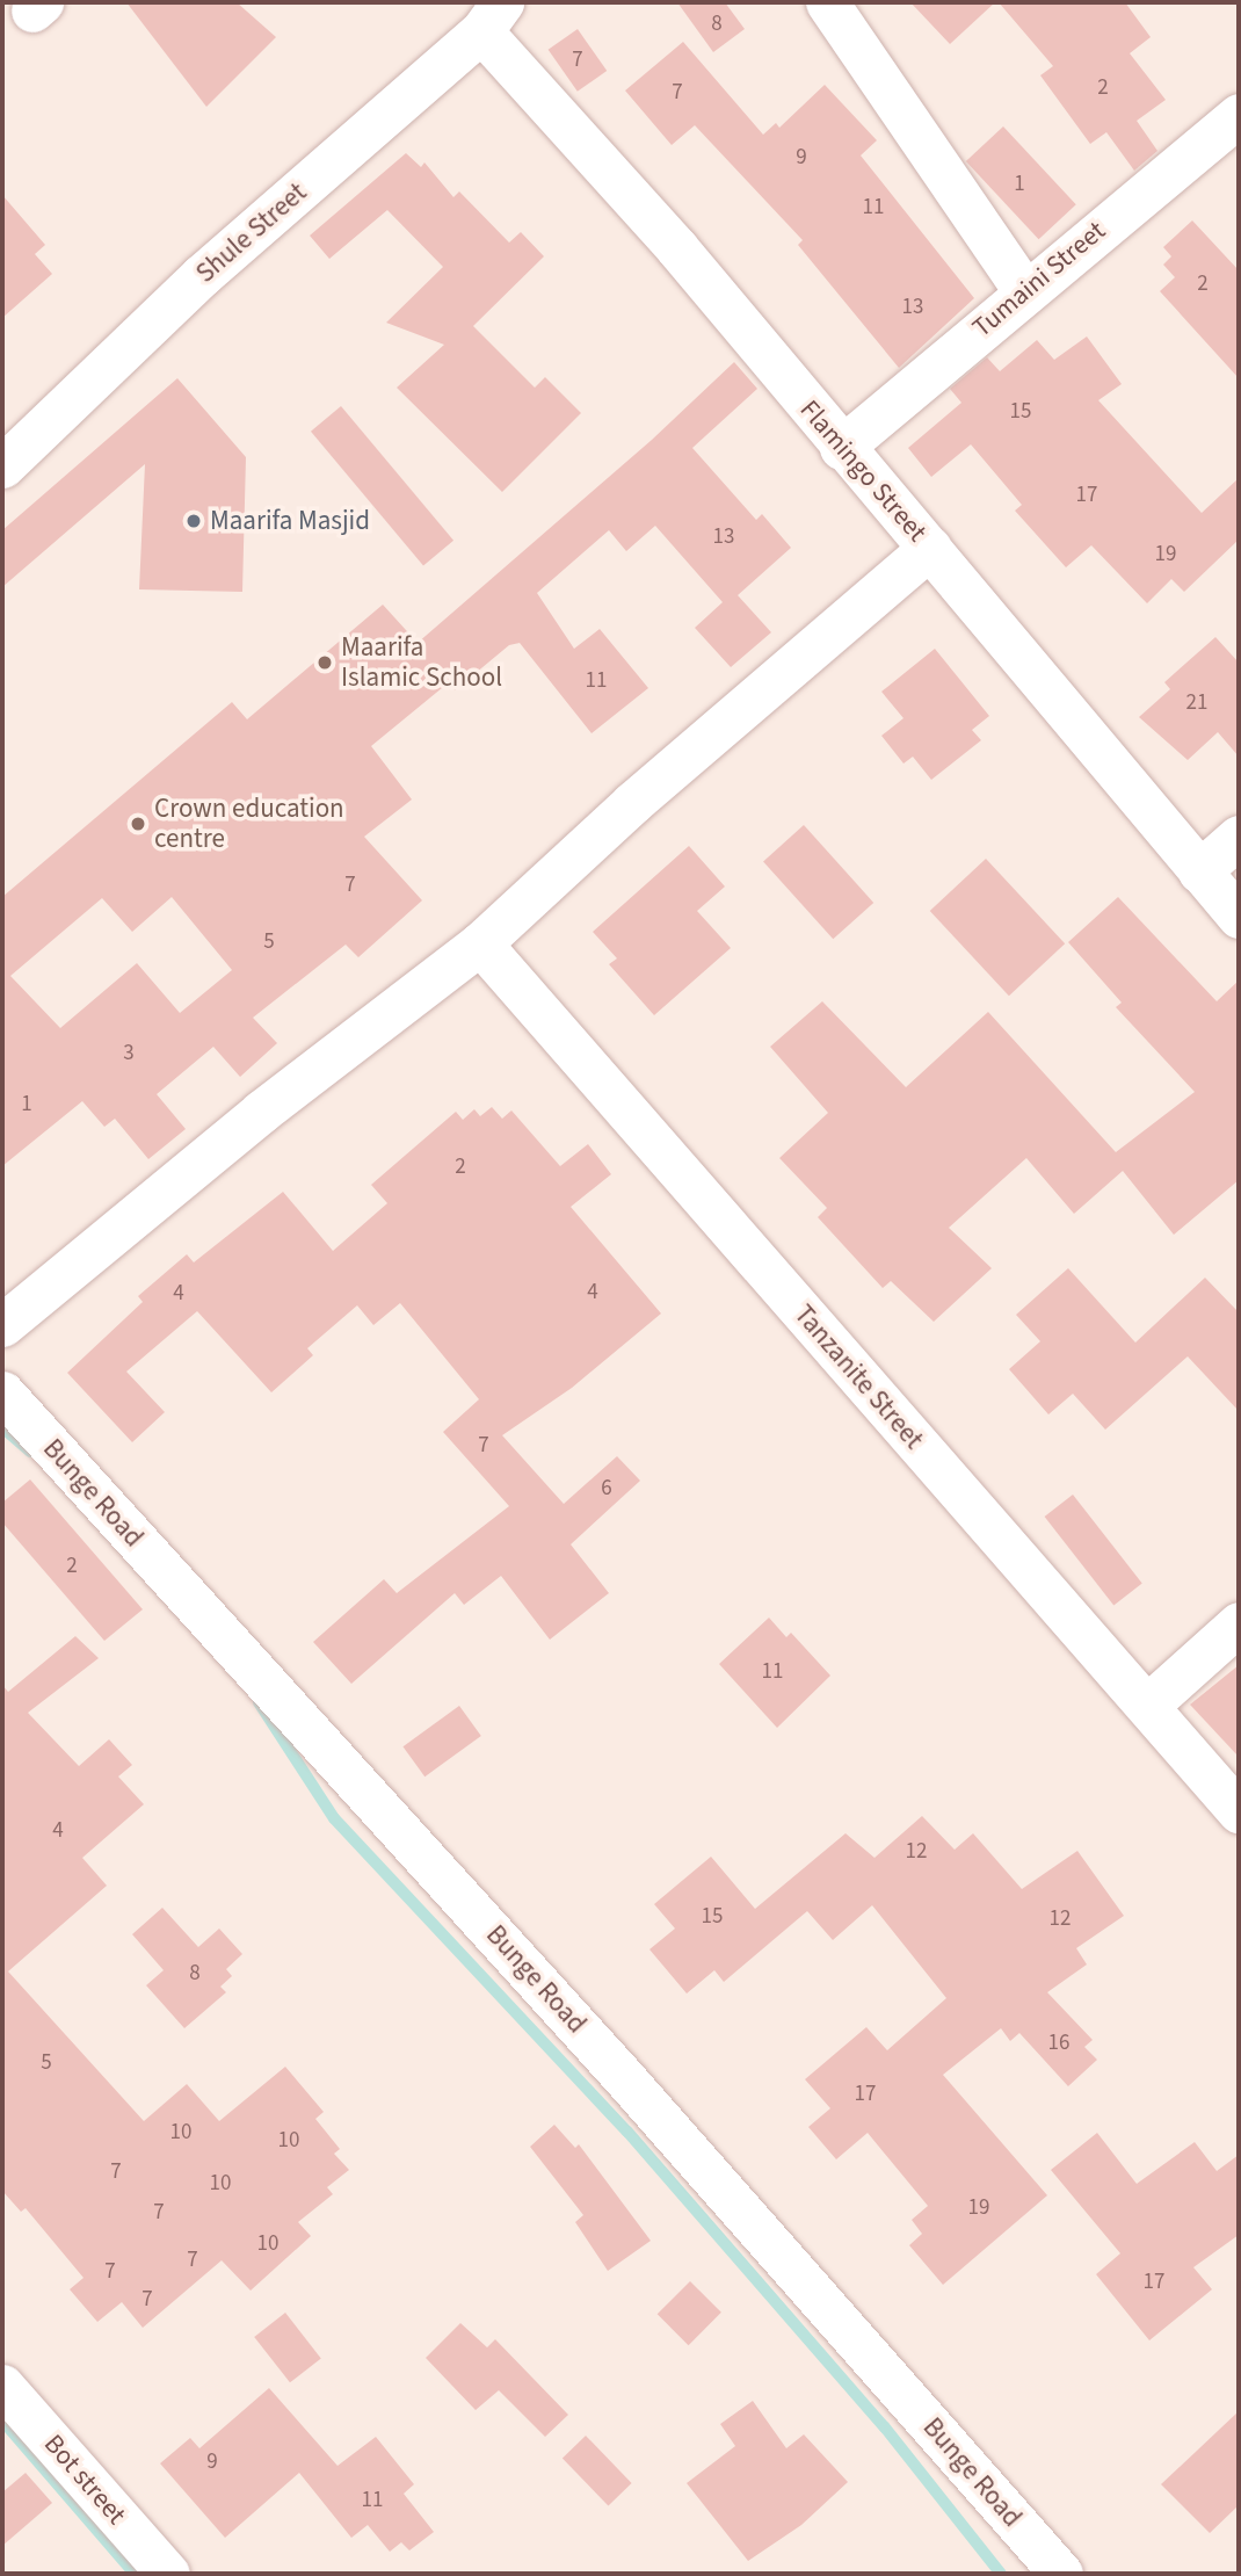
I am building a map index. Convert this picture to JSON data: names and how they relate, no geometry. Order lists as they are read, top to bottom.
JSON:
{
  "streets": {
    "street": [
      "Shule Street",
      "Tumaini Street",
      "Flamingo Street",
      "Tanzanite Street",
      "Bunge Road",
      "Bot street"
    ]
  },
  "crossings": [
    ["Shule Street", "Flamingo Street"],
    ["Tumaini Street", "Flamingo Street"]
  ],
  "places": ["Maarifa Masjid", "Maarifa Islamic School", "Crown education centre"],
  "house_numbers": [
    "8",
    "7",
    "2",
    "7",
    "9",
    "1",
    "11",
    "2",
    "13",
    "15",
    "17",
    "13",
    "19",
    "11",
    "21",
    "7",
    "5",
    "3",
    "1",
    "2",
    "4",
    "4",
    "7",
    "6",
    "2",
    "11",
    "4",
    "12",
    "15",
    "12",
    "8",
    "16",
    "5",
    "17",
    "10",
    "10",
    "7",
    "10",
    "19",
    "7",
    "10",
    "7",
    "7",
    "17",
    "7",
    "9",
    "11"
  ]
}
